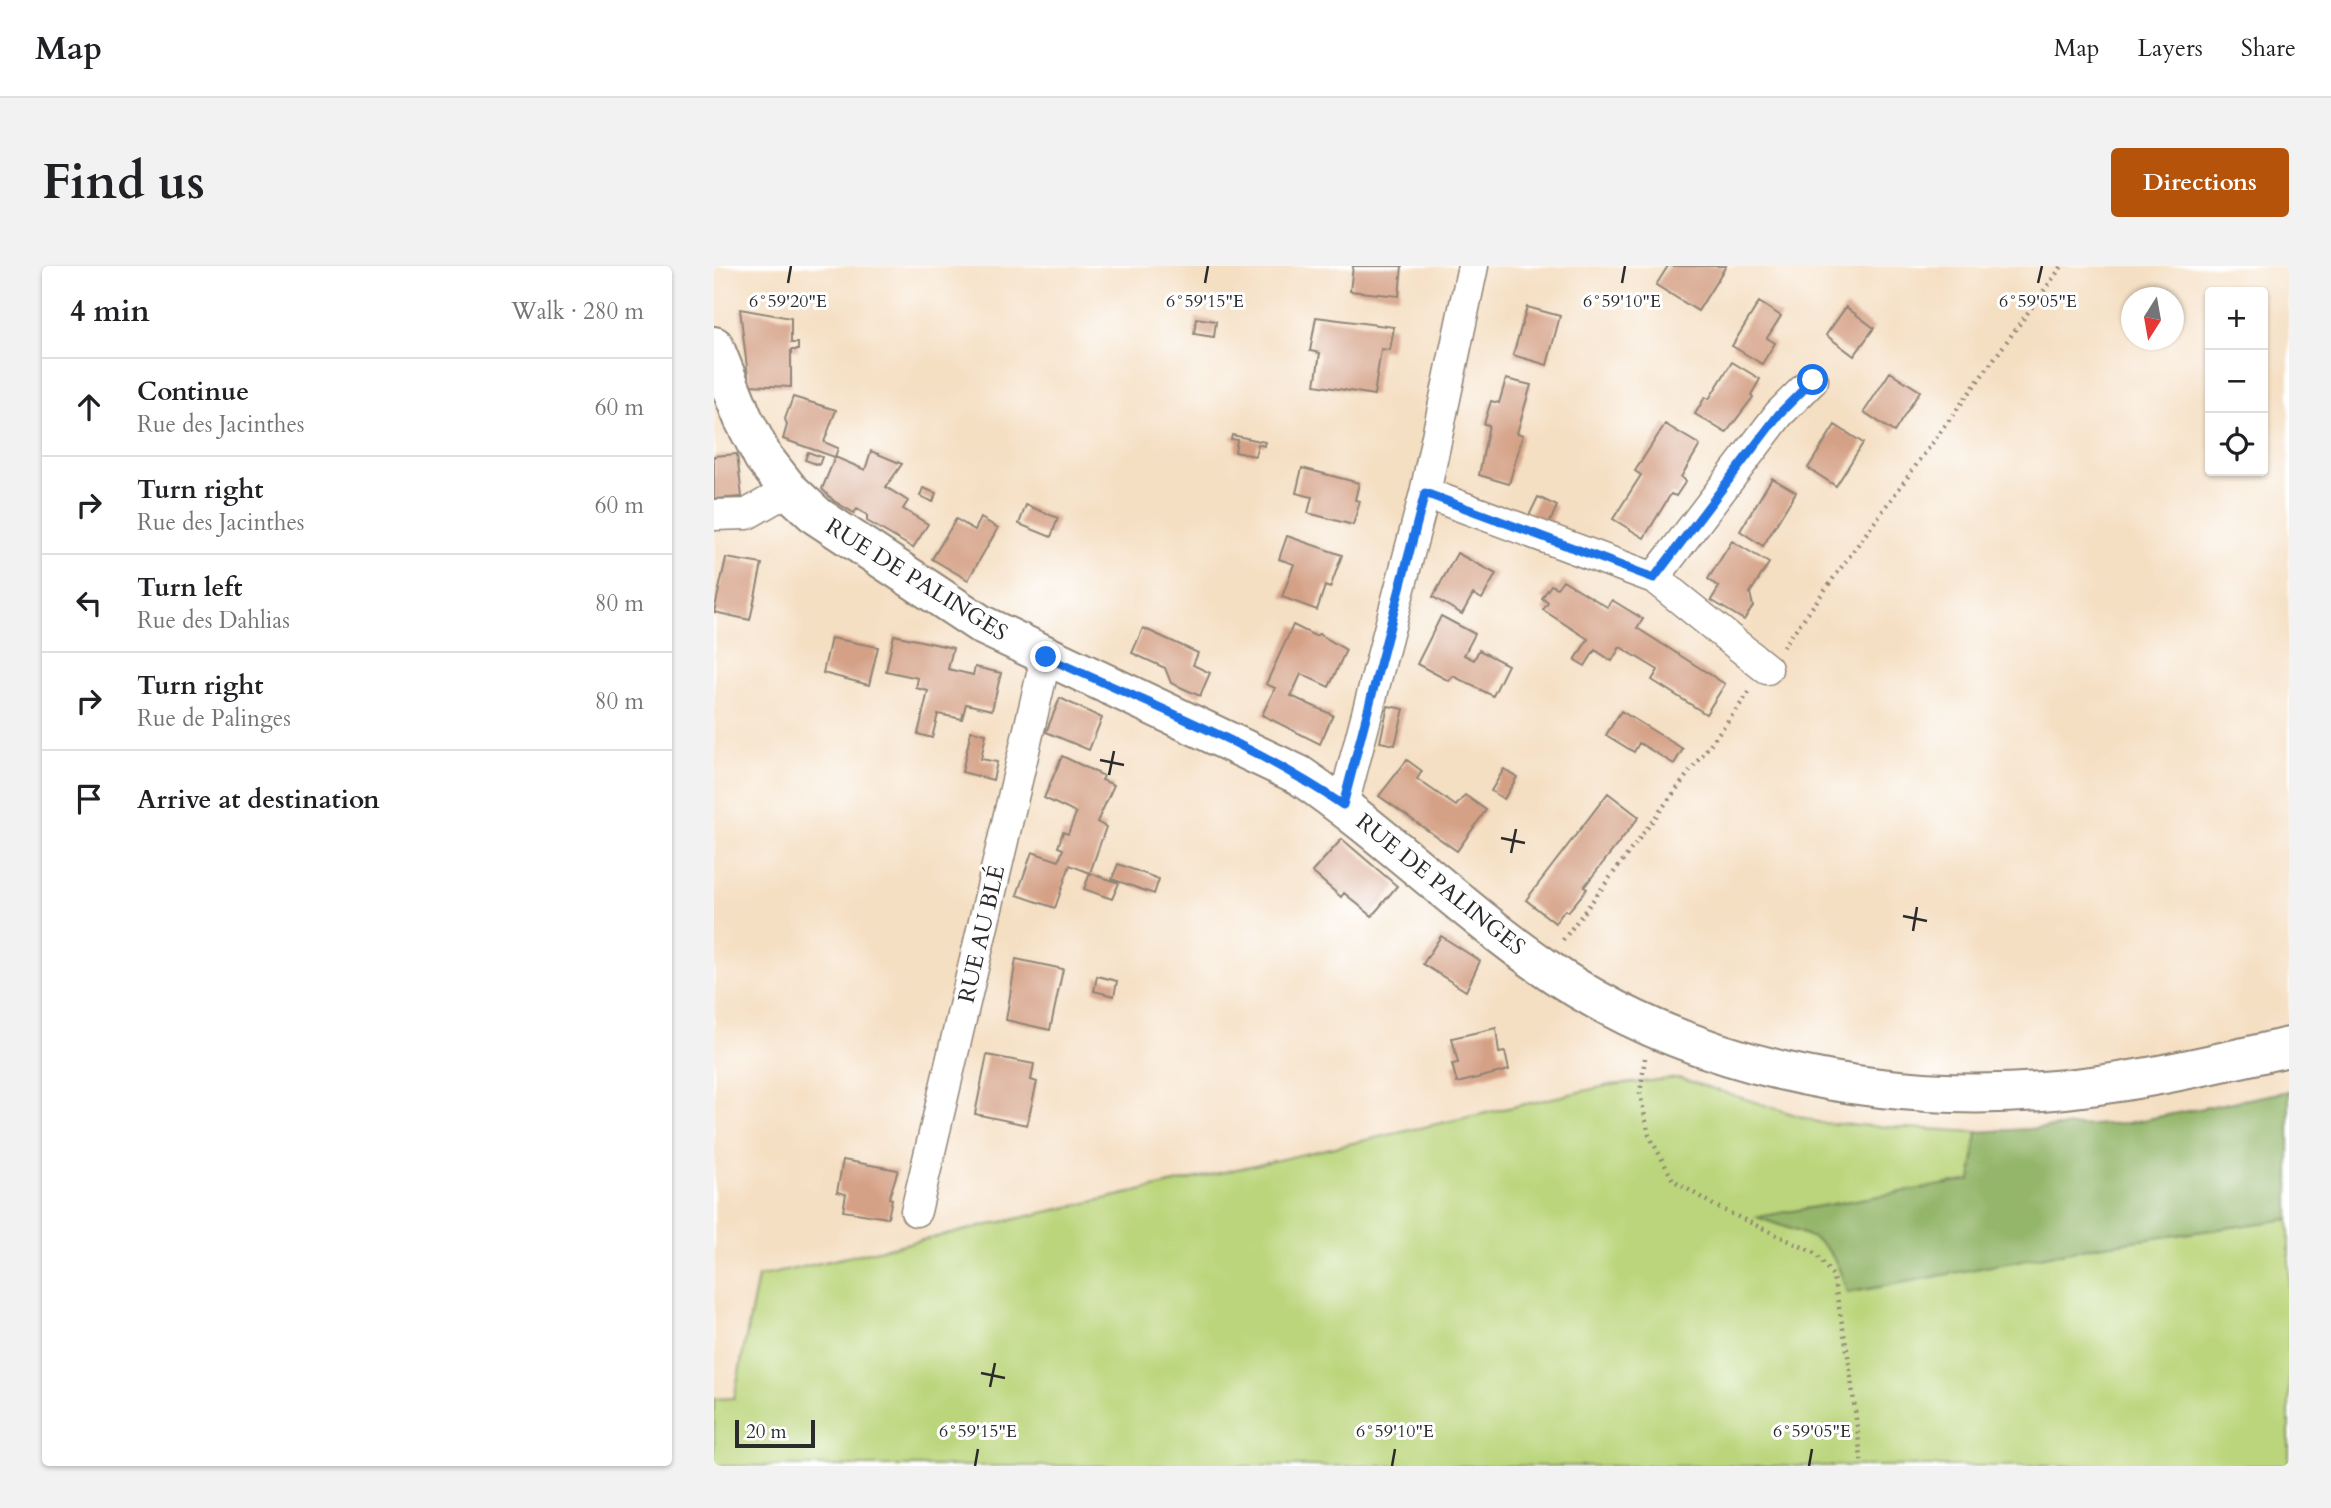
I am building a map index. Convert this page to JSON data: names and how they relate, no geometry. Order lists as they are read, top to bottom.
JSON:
{
  "streets": {
    "main road": ["RUE DE PALINGES"],
    "street": ["RUE AU BLÉ"]
  },
  "crossings": [
    ["RUE DE PALINGES", "RUE AU BLÉ"]
  ],
  "scale_bar": "20 m",
  "north": "bottom",
  "page": {
    "header": "Map",
    "nav": ["Map", "Layers", "Share"],
    "buttons": "Directions",
    "title": "Find us",
    "heading": ["4 min", "Walk · 280 m"],
    "map_buttons": ["+", "−"],
    "list": [
      ["Continue", "Rue des Jacinthes", "60 m"],
      ["Turn right", "Rue des Jacinthes", "60 m"],
      ["Turn left", "Rue des Dahlias", "80 m"],
      ["Turn right", "Rue de Palinges", "80 m"],
      "Arrive at destination"
    ],
    "scale": "20 m"
  },
  "coordinates": [
    "6°59'20\"E",
    "6°59'15\"E",
    "6°59'10\"E",
    "6°59'05\"E"
  ]
}
